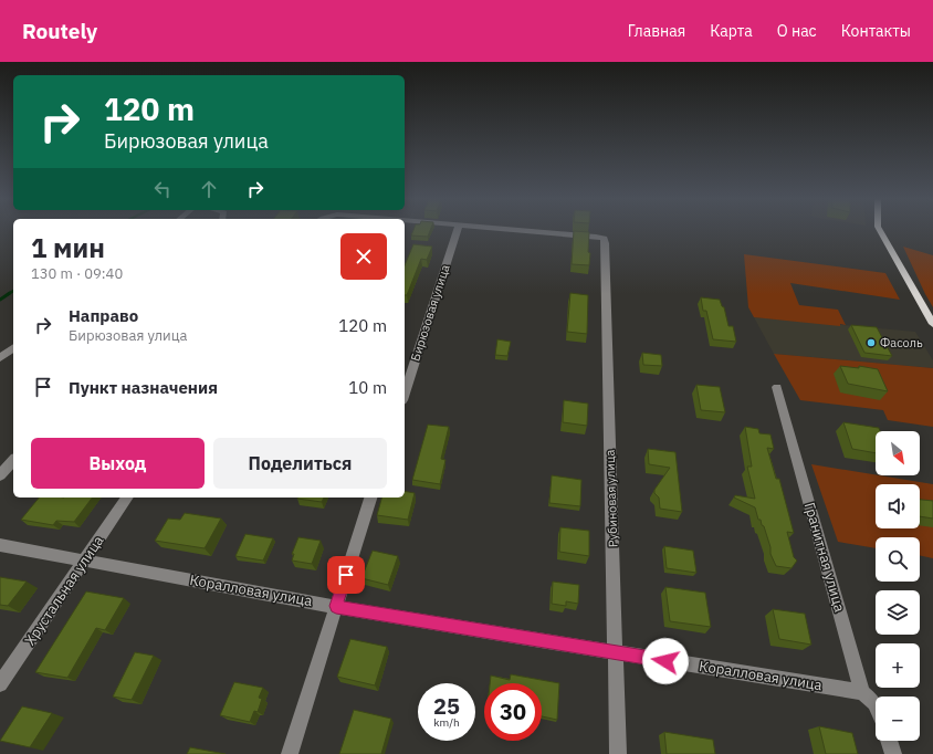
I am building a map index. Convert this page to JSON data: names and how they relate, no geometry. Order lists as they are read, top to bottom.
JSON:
{
  "streets": {
    "street": [
      "Бирюзовая улица",
      "Рубиновая улица",
      "Гранитная улица",
      "Хрустальная улица",
      "Коралловая улица"
    ]
  },
  "crossings": [
    ["Рубиновая улица", "Коралловая улица"],
    ["Гранитная улица", "Коралловая улица"],
    ["Хрустальная улица", "Коралловая улица"]
  ],
  "places": ["Фасоль"],
  "north": "bottom right",
  "page": {
    "header": "Routely",
    "nav": [
      "Главная",
      "Карта",
      "О нас",
      "Контакты"
    ],
    "turn": ["120 m", "Бирюзовая улица"],
    "heading": ["1 мин", "130 m · 09:40"],
    "list": [
      {
        "name": "Направо",
        "note": "Бирюзовая улица",
        "value": "120 m"
      },
      {
        "name": "Пункт назначения",
        "value": "10 m"
      }
    ],
    "buttons": ["Выход", "Поделиться"],
    "map_buttons": ["+", "−"],
    "speed": "25 km/h",
    "limit": "30"
  }
}
